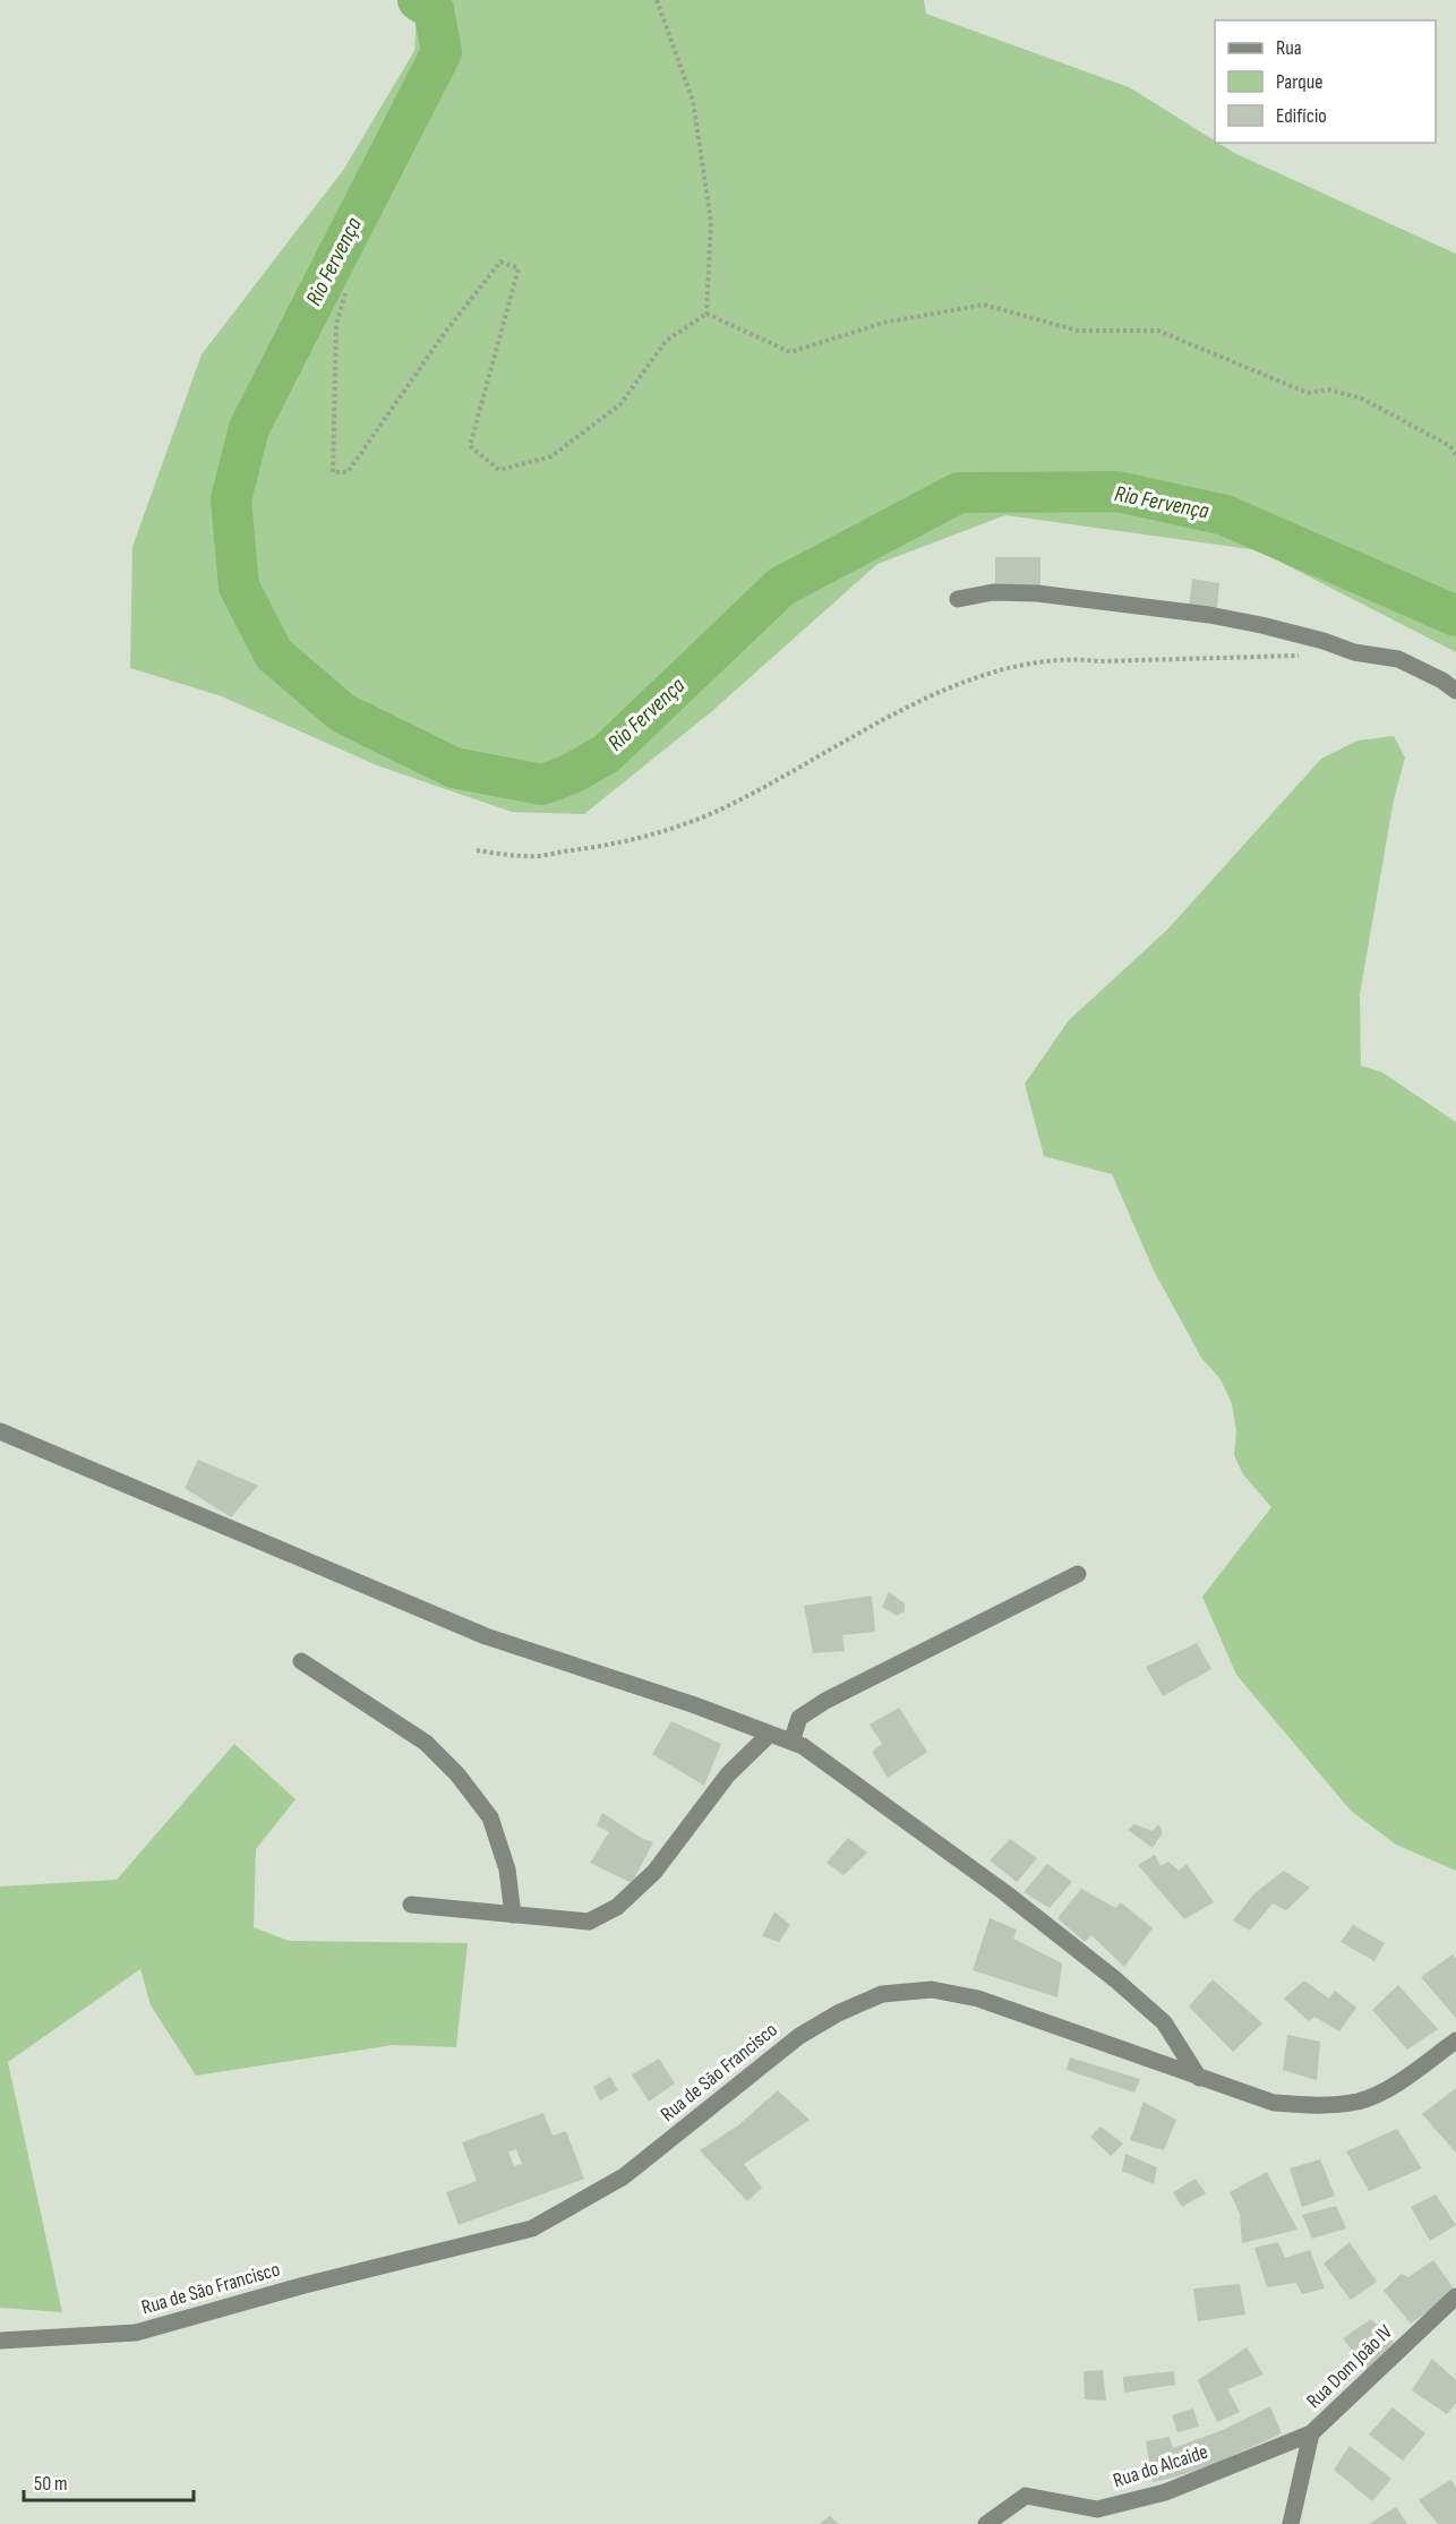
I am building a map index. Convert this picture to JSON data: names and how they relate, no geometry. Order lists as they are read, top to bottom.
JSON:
{
  "streets": {
    "street": ["Rua de São Francisco", "Rua Dom João IV", "Rua do Alcaide"]
  },
  "crossings": [
    ["Rua Dom João IV", "Rua do Alcaide"]
  ],
  "water": ["Rio Fervença"],
  "legend": ["Rua", "Parque", "Edifício"],
  "scale_bar": "50 m"
}
